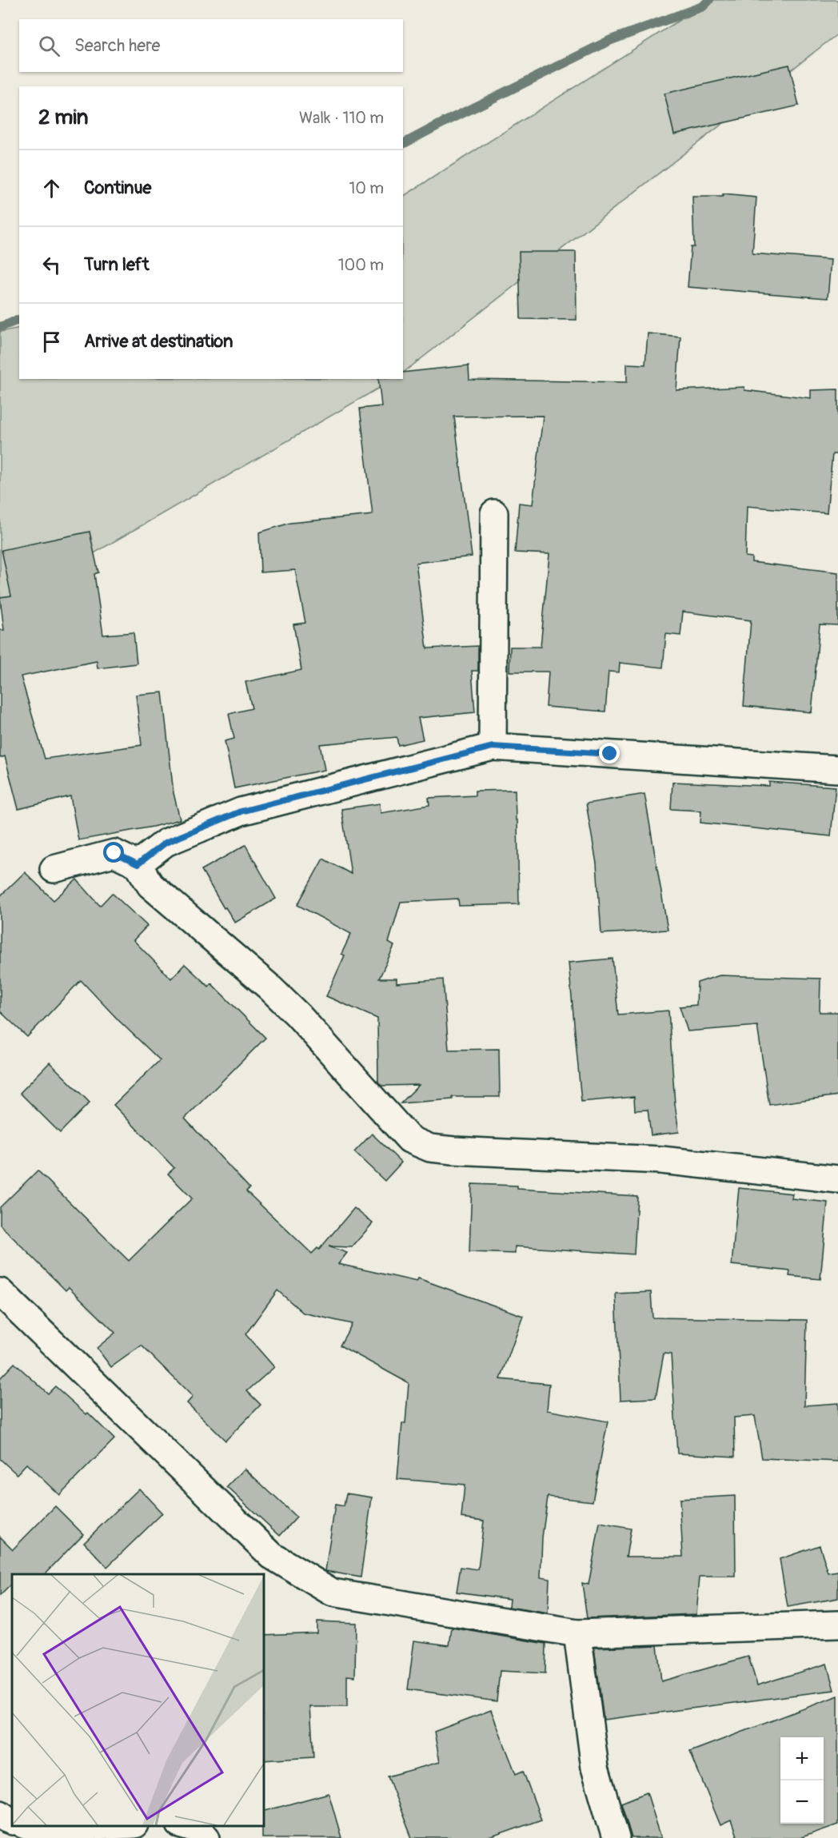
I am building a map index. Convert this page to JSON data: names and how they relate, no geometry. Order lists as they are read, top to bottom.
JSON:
{
  "page": {
    "search": "Search here",
    "heading": ["2 min", "Walk · 110 m"],
    "list": [
      ["Continue", "10 m"],
      ["Turn left", "100 m"],
      "Arrive at destination"
    ],
    "map_buttons": ["+", "−"]
  }
}
